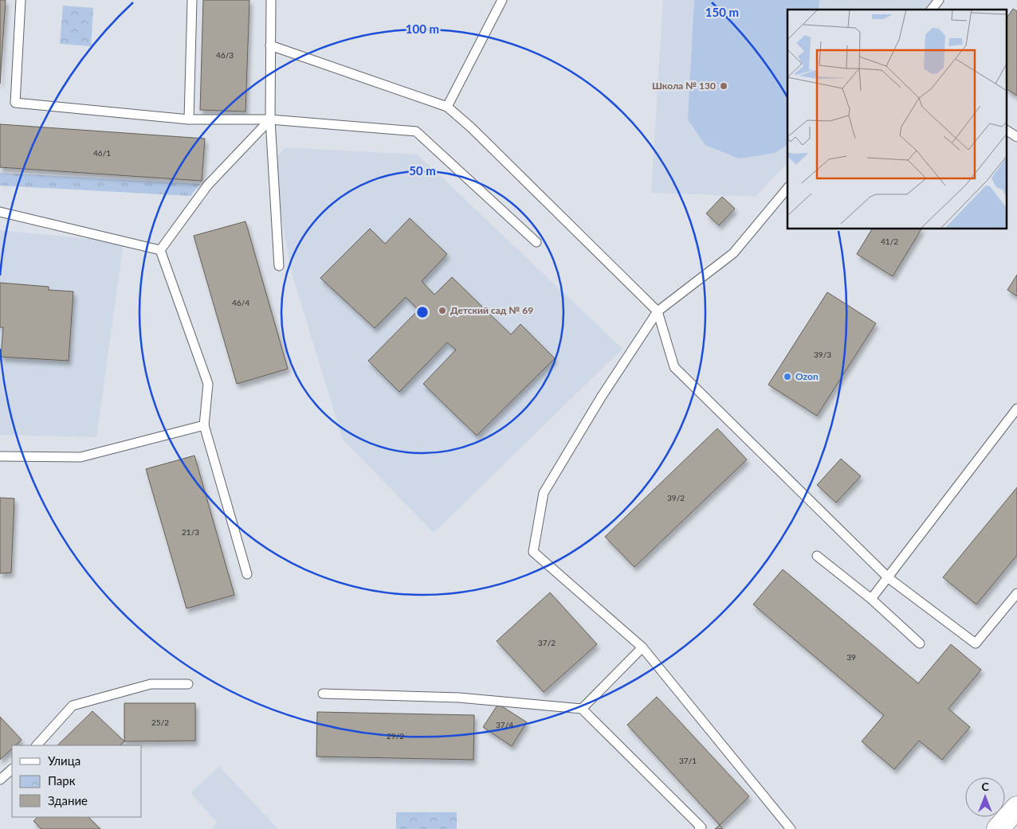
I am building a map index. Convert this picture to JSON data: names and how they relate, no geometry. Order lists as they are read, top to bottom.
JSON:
{
  "places": ["Школа № 130", "Детский сад № 69", "Ozon"],
  "house_numbers": [
    "46/3",
    "46/1",
    "41/2",
    "46/4",
    "39/3",
    "39/2",
    "21/3",
    "37/2",
    "39",
    "25/2",
    "37/4",
    "29/2",
    "37/1"
  ],
  "legend": ["Улица", "Парк", "Здание"],
  "north": "top",
  "rings": ["150 m", "100 m", "50 m"]
}
